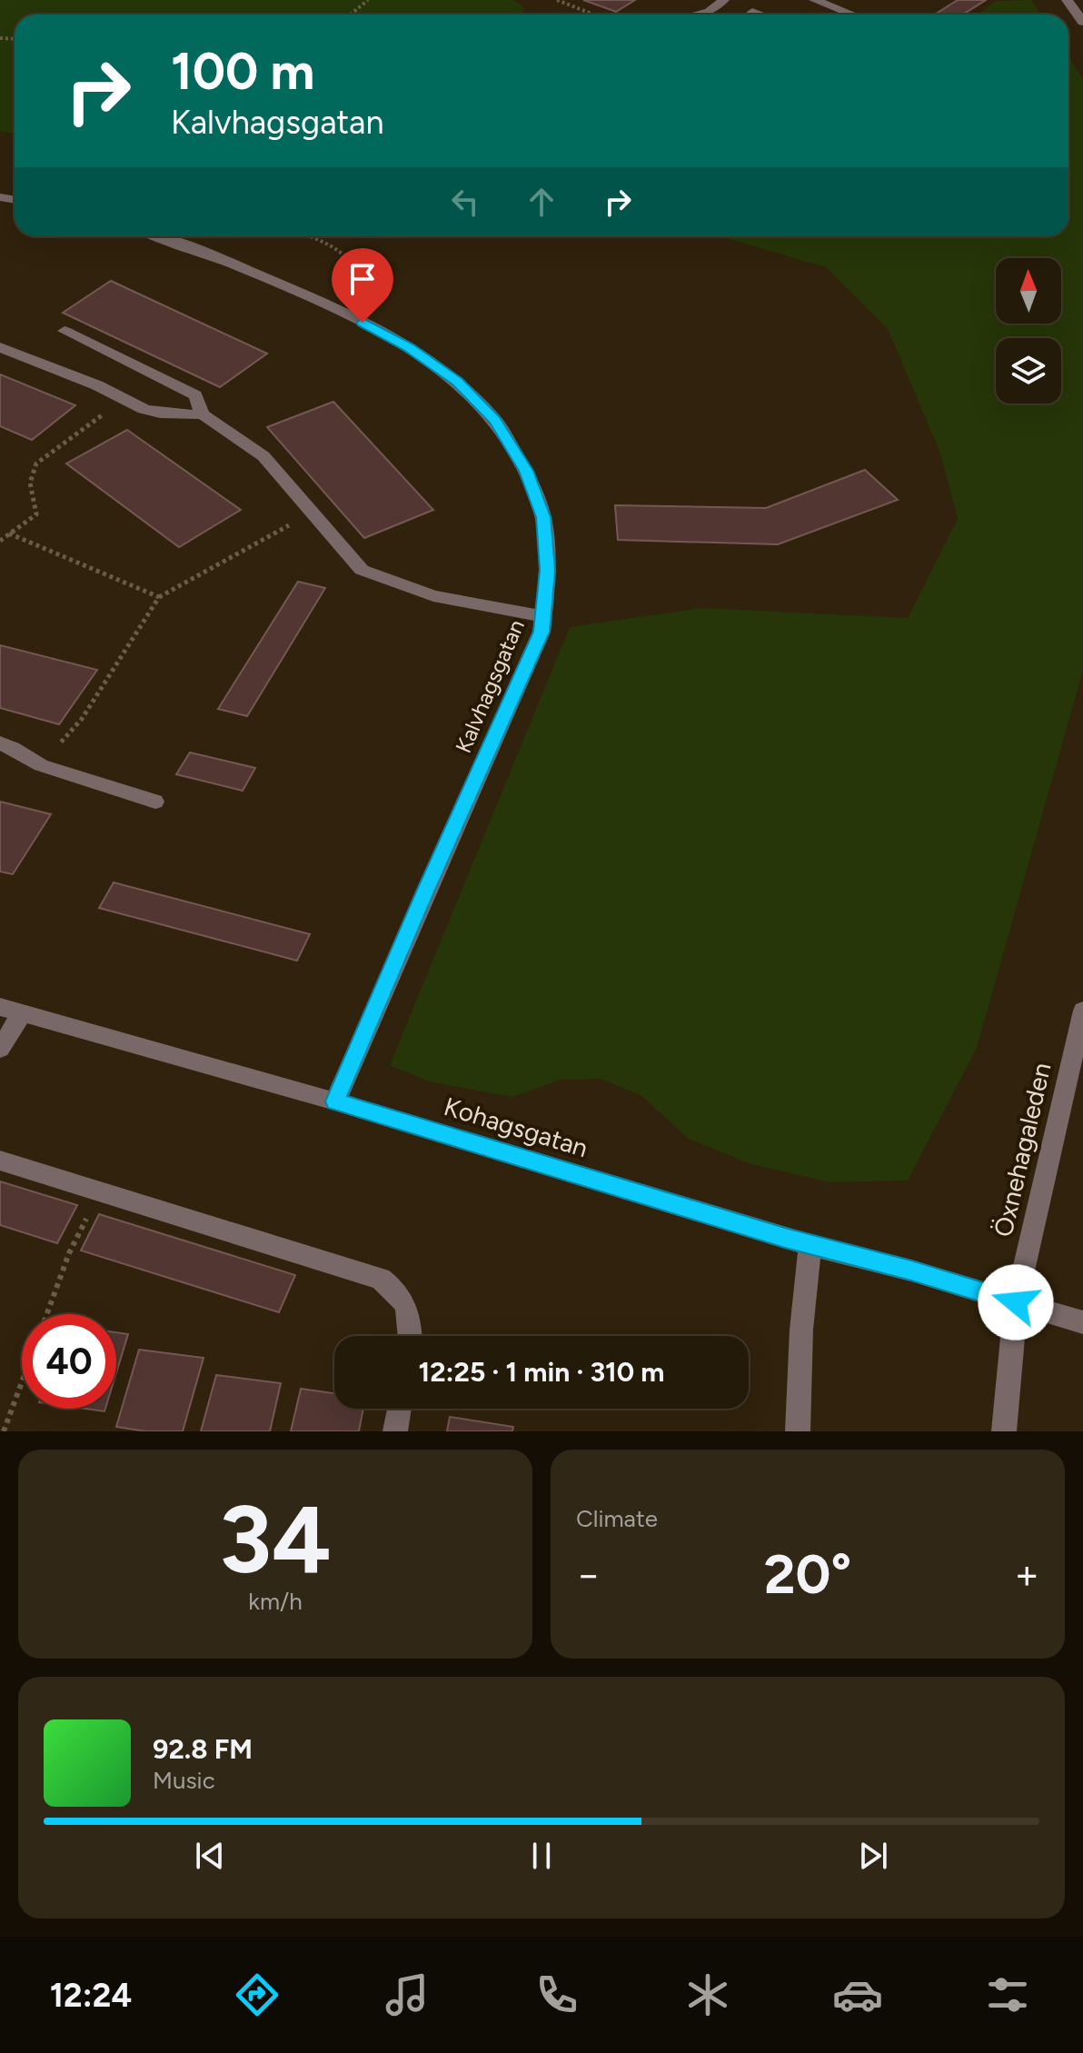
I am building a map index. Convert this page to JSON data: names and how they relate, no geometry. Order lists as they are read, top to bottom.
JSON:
{
  "streets": {
    "street": ["Kalvhagsgatan", "Kohagsgatan", "Öxnehagaleden"]
  },
  "crossings": [
    ["Kalvhagsgatan", "Kohagsgatan"],
    ["Kohagsgatan", "Öxnehagaleden"]
  ],
  "north": "top",
  "page": {
    "turn": ["100 m", "Kalvhagsgatan"],
    "limit": "40",
    "trip": "12:25 · 1 min · 310 m",
    "tile": [
      ["34", "km/h"],
      "Climate"
    ],
    "heat": ["−", "20°", "+"],
    "song": ["92.8 FM", "Music"],
    "tabs": "12:24"
  }
}
